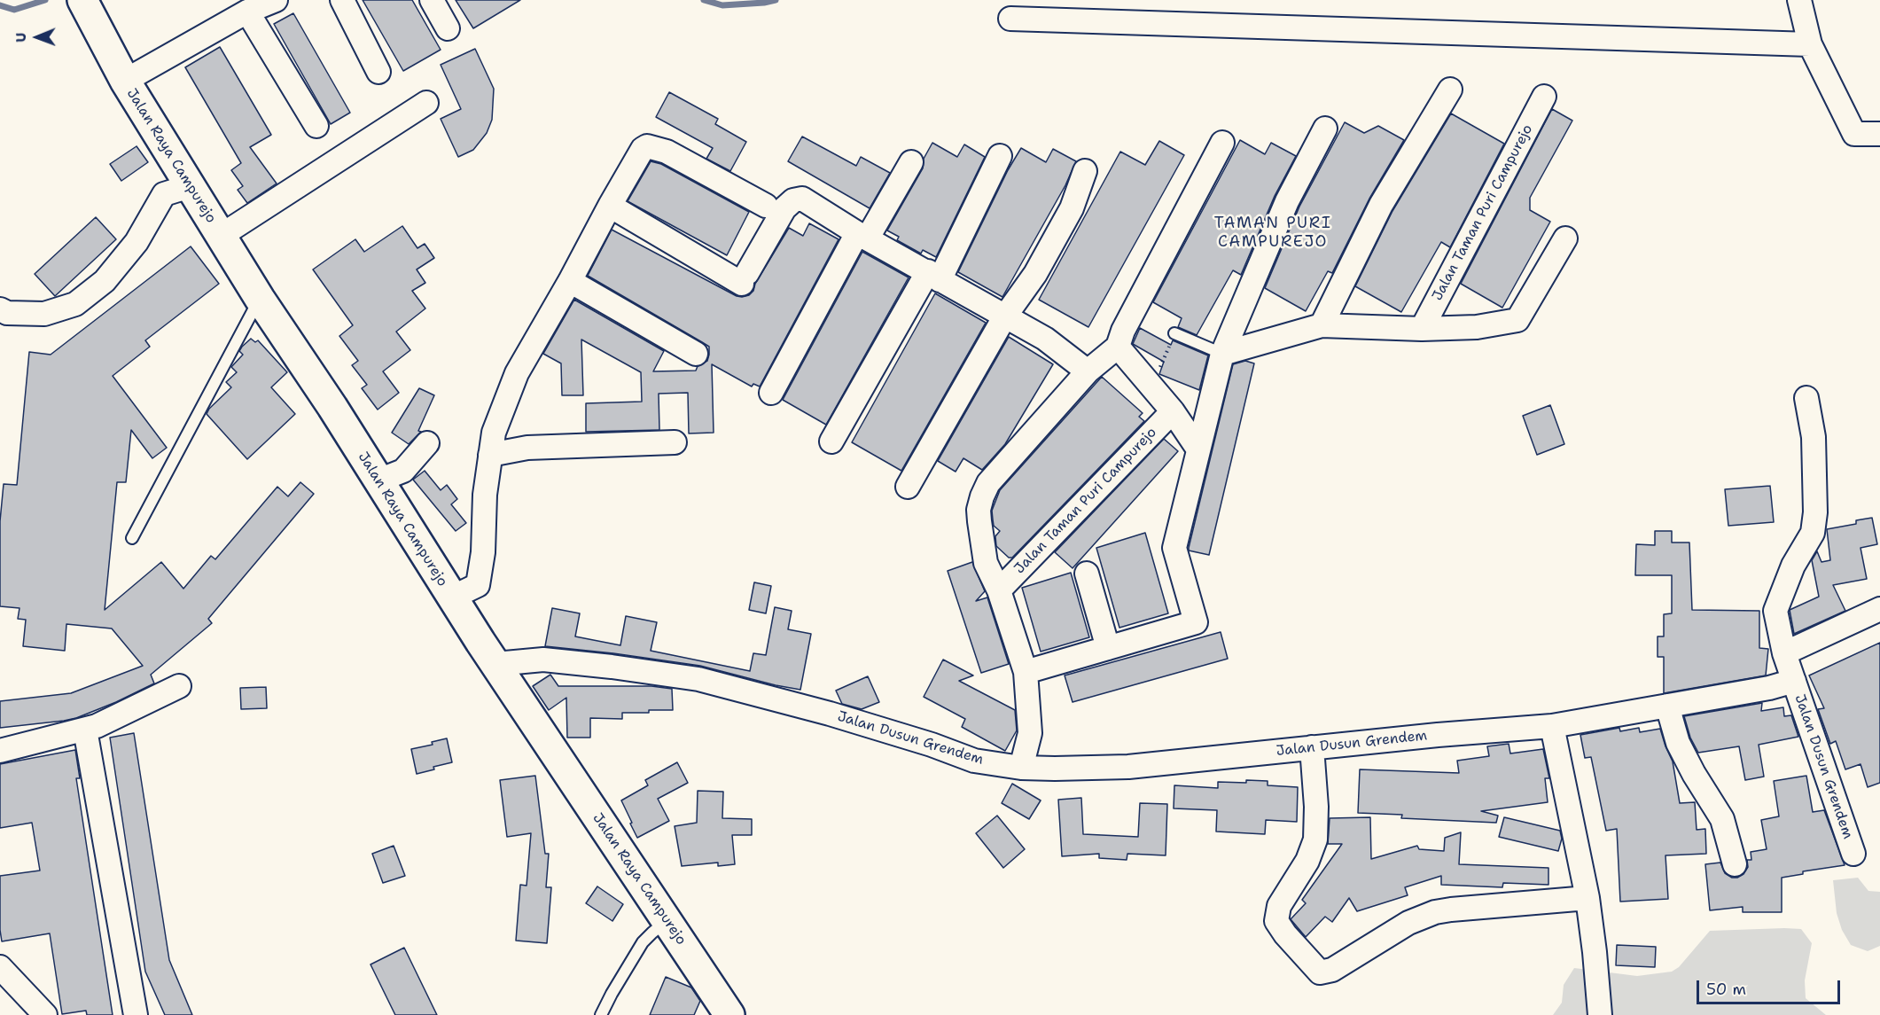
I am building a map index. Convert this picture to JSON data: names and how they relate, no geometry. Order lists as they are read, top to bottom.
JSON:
{
  "streets": {
    "main road": ["Jalan Raya Campurejo"],
    "street": ["Jalan Taman Puri Campurejo", "Jalan Dusun Grendem"]
  },
  "crossings": [
    ["Jalan Raya Campurejo", "Jalan Dusun Grendem"],
    ["Jalan Taman Puri Campurejo", "Jalan Dusun Grendem"]
  ],
  "districts": ["TAMAN PURI CAMPUREJO"],
  "scale_bar": "50 m",
  "north": "left"
}
